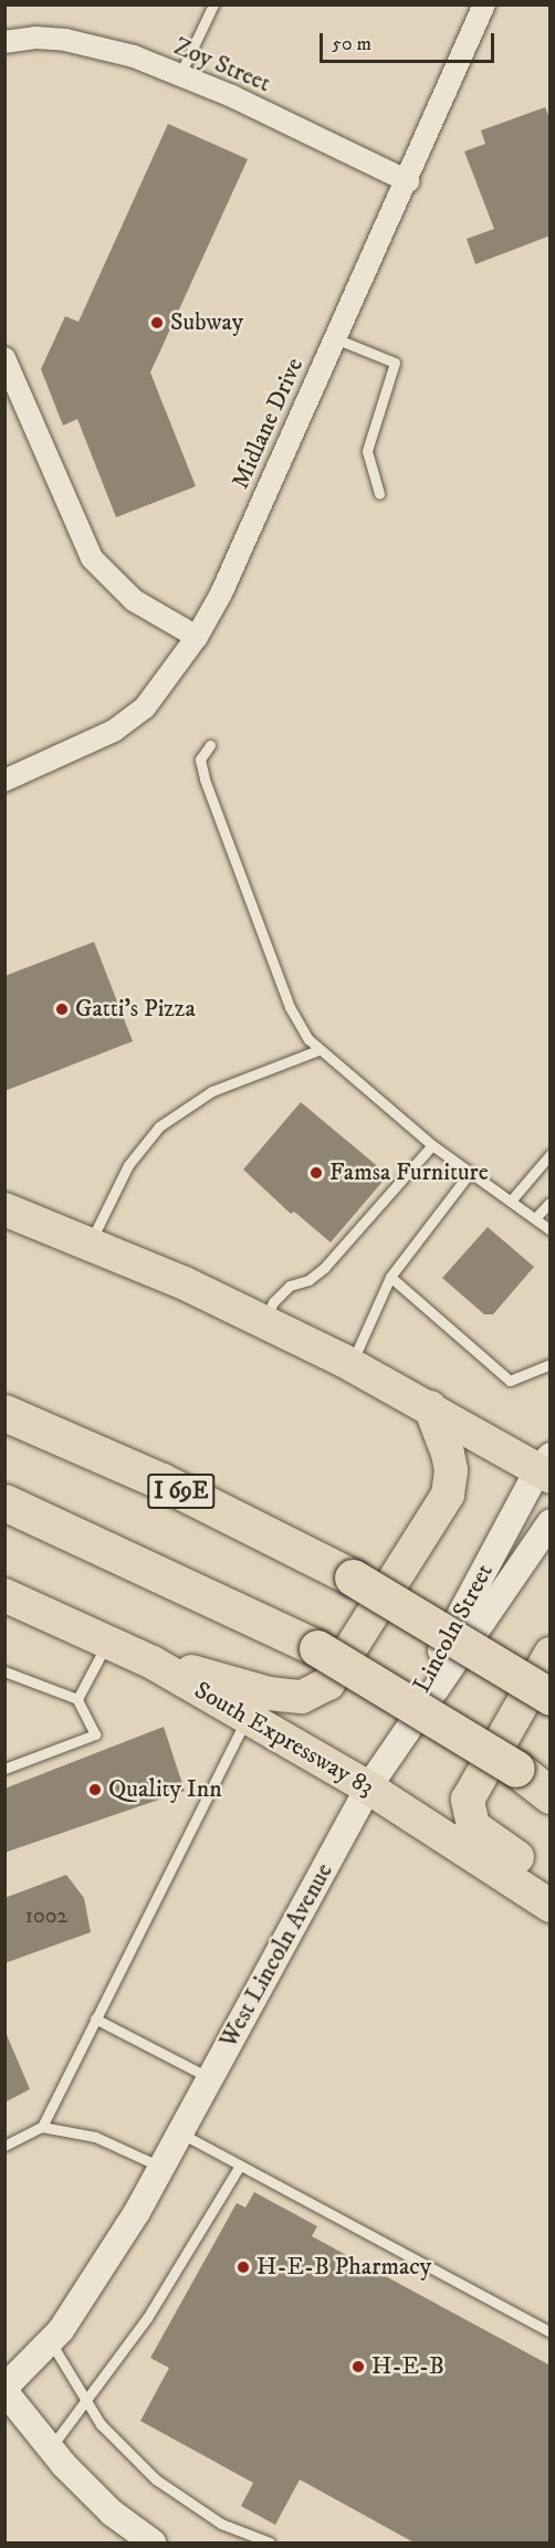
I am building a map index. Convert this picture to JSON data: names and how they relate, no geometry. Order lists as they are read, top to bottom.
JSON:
{
  "streets": {
    "highway": ["I 69E"],
    "main road": ["South Expressway 83"],
    "street": [
      "Zoy Street",
      "Midlane Drive",
      "Lincoln Street",
      "West Lincoln Avenue"
    ]
  },
  "crossings": [
    ["Zoy Street", "Midlane Drive"],
    ["Lincoln Street", "South Expressway 83"],
    ["Lincoln Street", "West Lincoln Avenue"],
    ["South Expressway 83", "West Lincoln Avenue"]
  ],
  "places": [
    "Subway",
    "Gatti's Pizza",
    "Famsa Furniture",
    "Quality Inn",
    "H-E-B Pharmacy",
    "H-E-B"
  ],
  "house_numbers": ["1002"],
  "scale_bar": "50 m"
}
